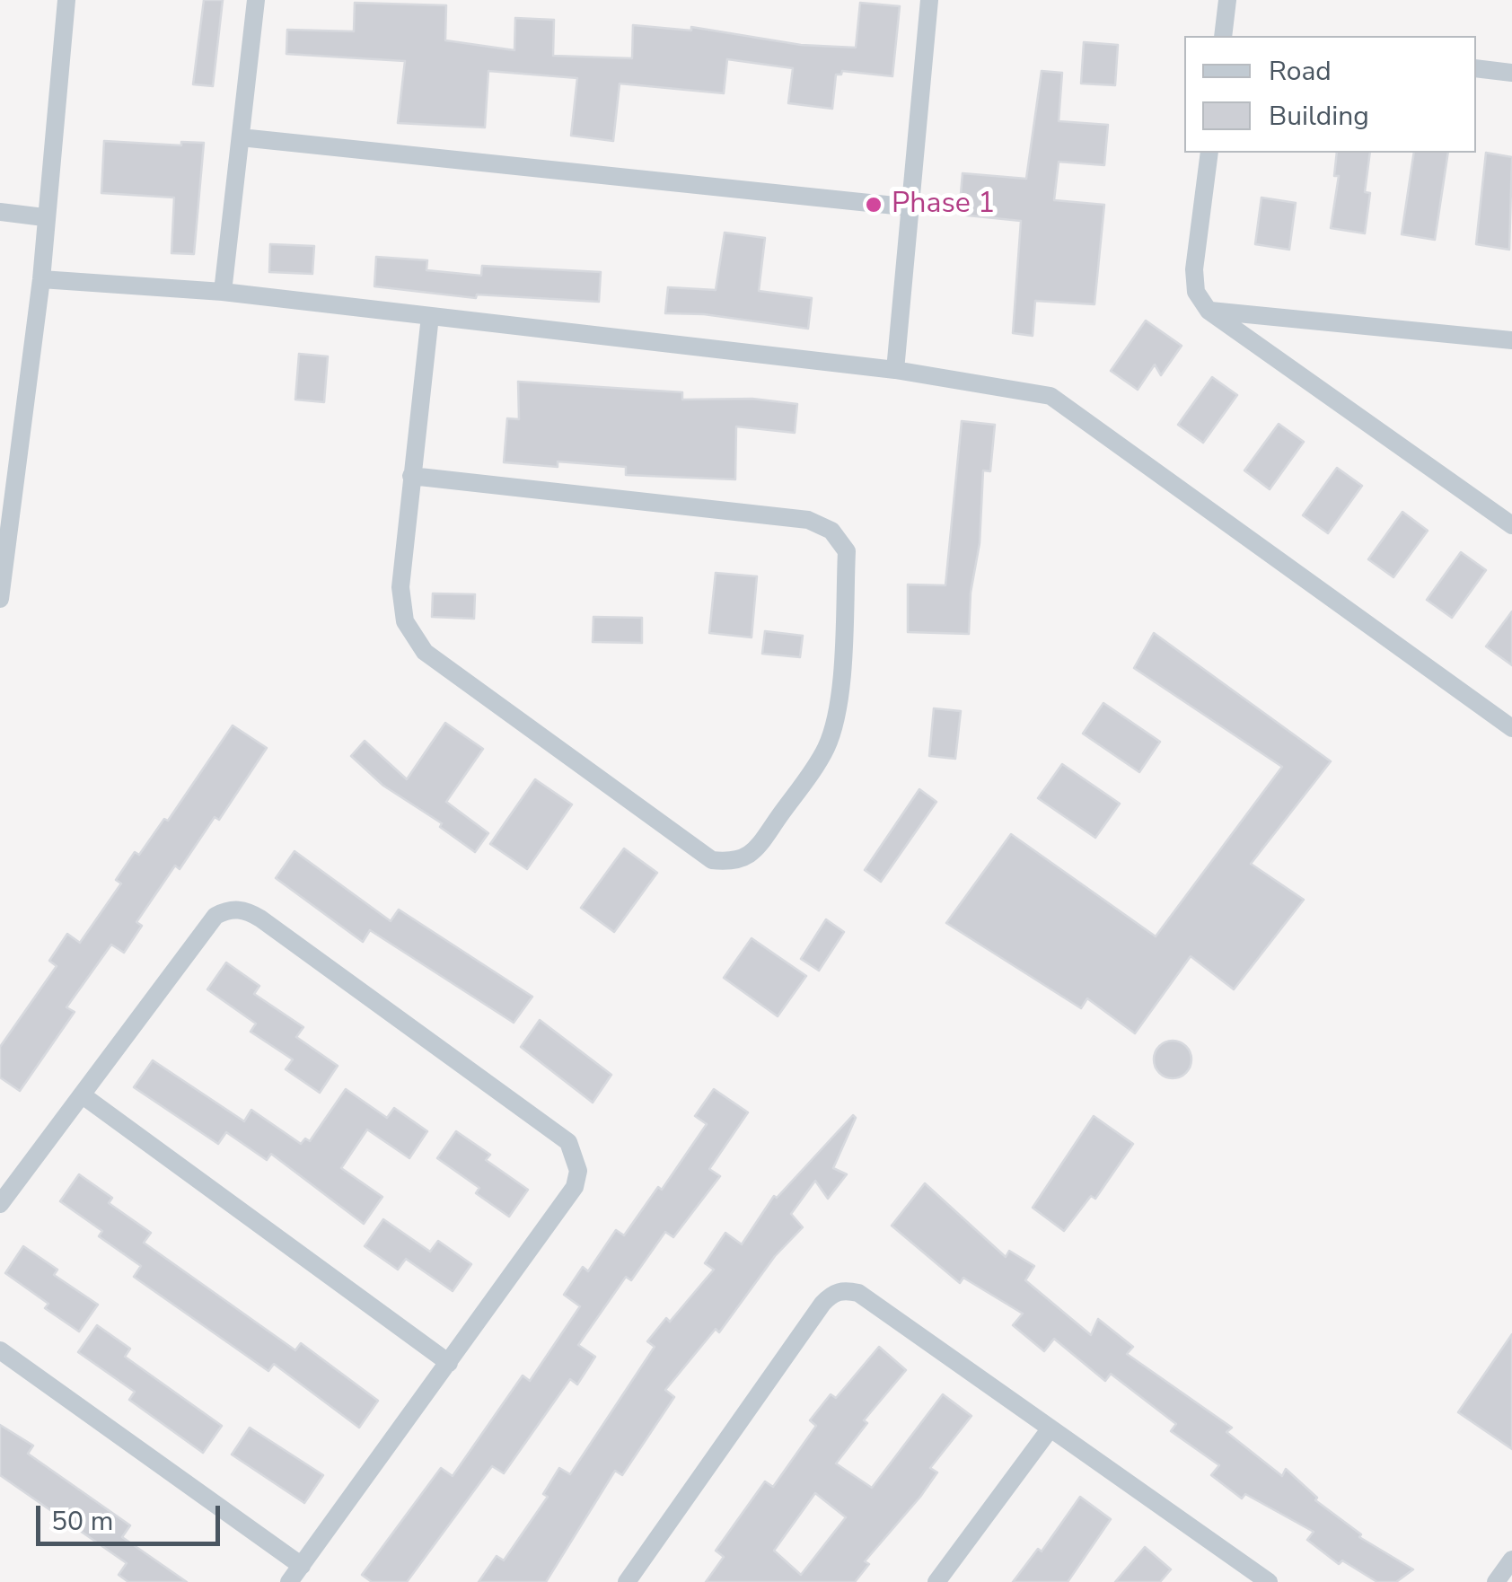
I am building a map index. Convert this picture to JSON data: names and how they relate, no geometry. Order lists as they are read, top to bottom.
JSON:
{
  "places": ["Phase 1"],
  "legend": ["Road", "Building"],
  "scale_bar": "50 m"
}
